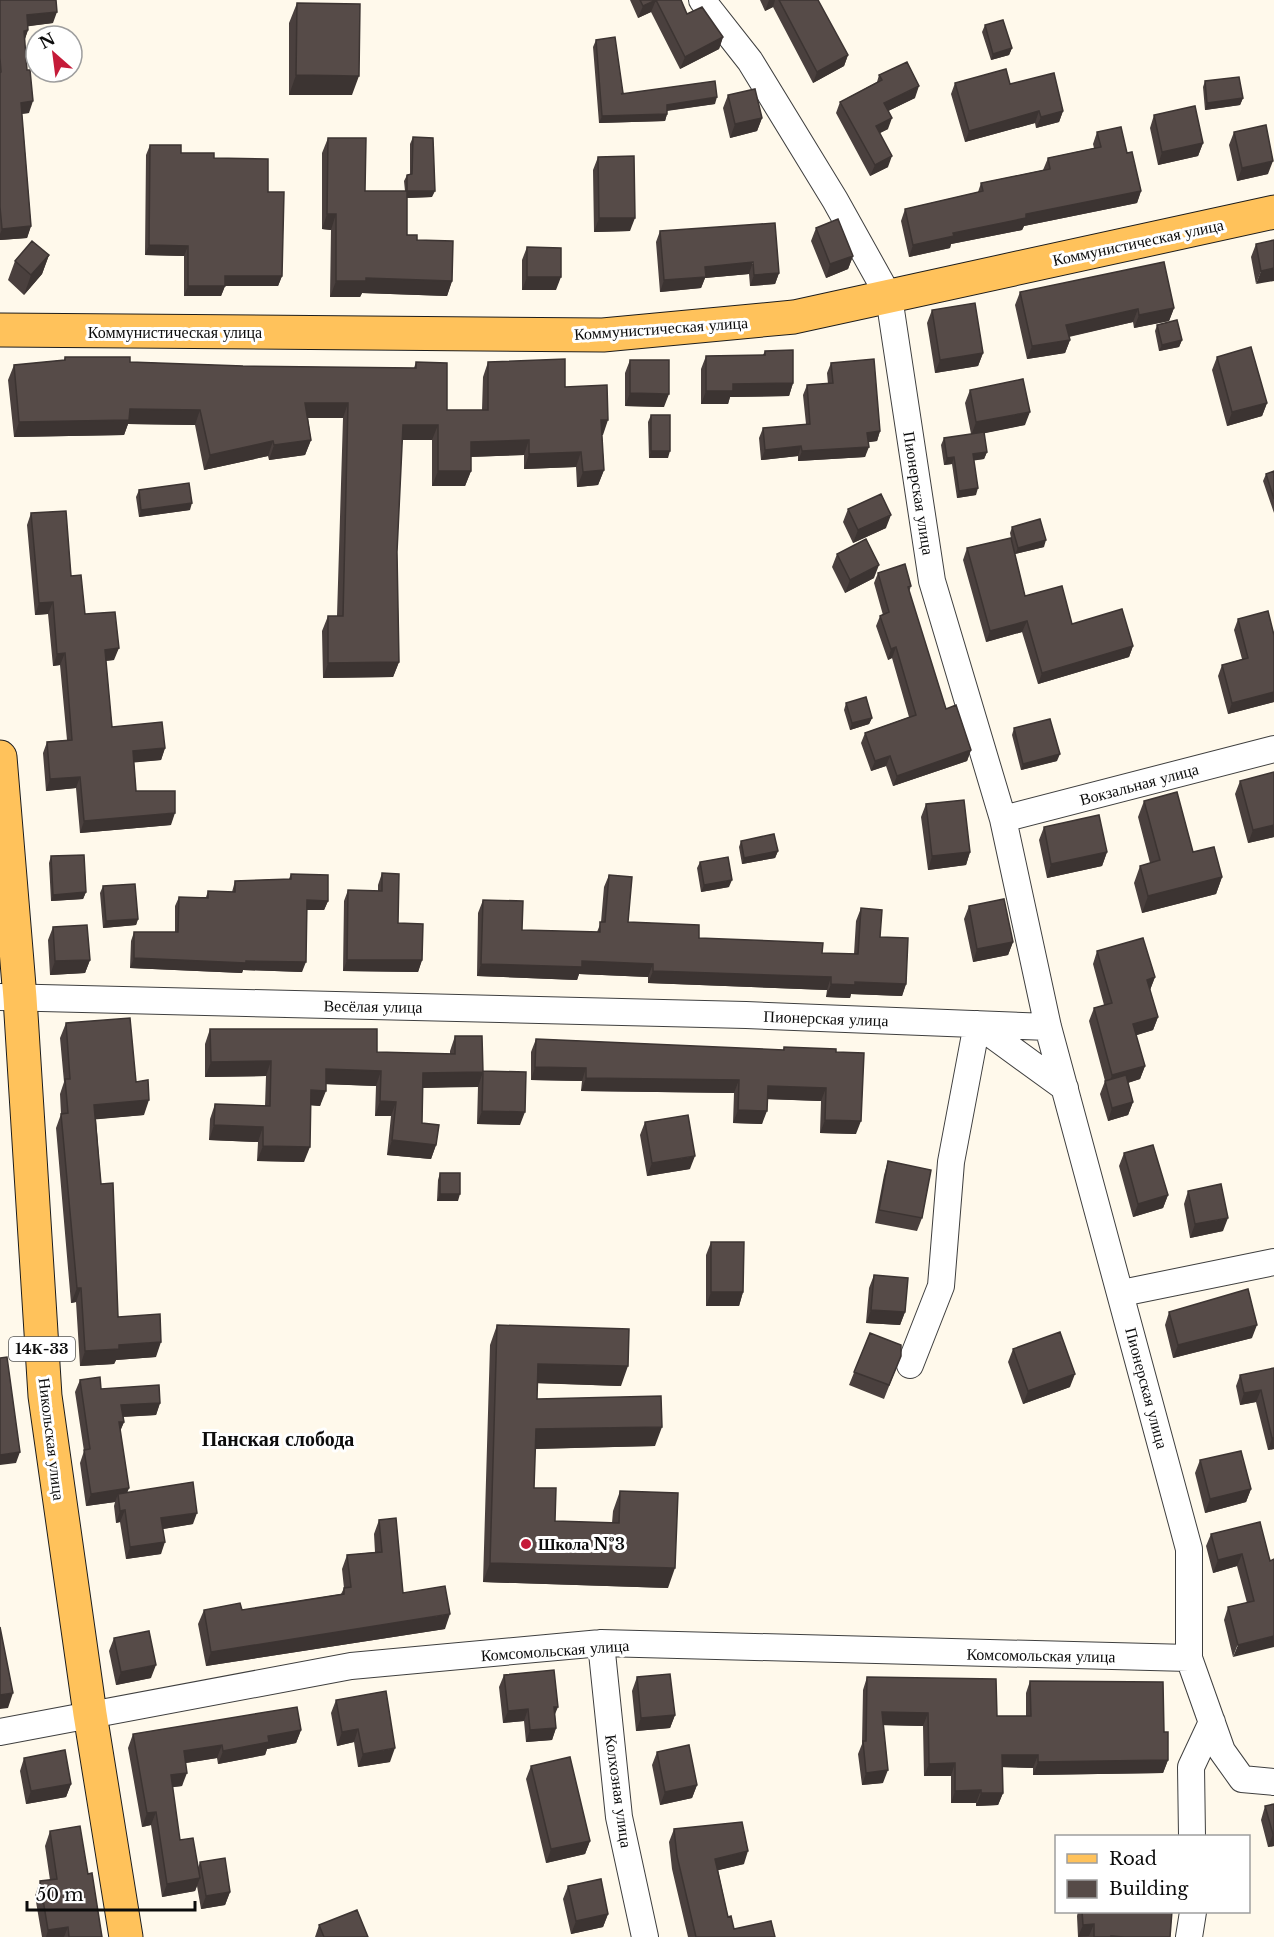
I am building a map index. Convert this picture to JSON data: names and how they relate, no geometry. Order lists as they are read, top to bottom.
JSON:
{
  "streets": {
    "main road": ["Коммунистическая улица", "14К-33", "Никольская улица"],
    "street": [
      "Пионерская улица",
      "Вокзальная улица",
      "Весёлая улица",
      "Комсомольская улица",
      "Колхозная улица"
    ]
  },
  "crossings": [
    ["Коммунистическая улица", "Пионерская улица"],
    ["Пионерская улица", "Вокзальная улица"],
    ["Пионерская улица", "Весёлая улица"],
    ["Пионерская улица", "Комсомольская улица"],
    ["Весёлая улица", "Никольская улица"],
    ["Никольская улица", "Комсомольская улица"],
    ["Комсомольская улица", "Колхозная улица"]
  ],
  "districts": ["Панская слобода"],
  "places": ["Школа №3"],
  "legend": ["Road", "Building"],
  "scale_bar": "50 m",
  "north": "top left"
}
